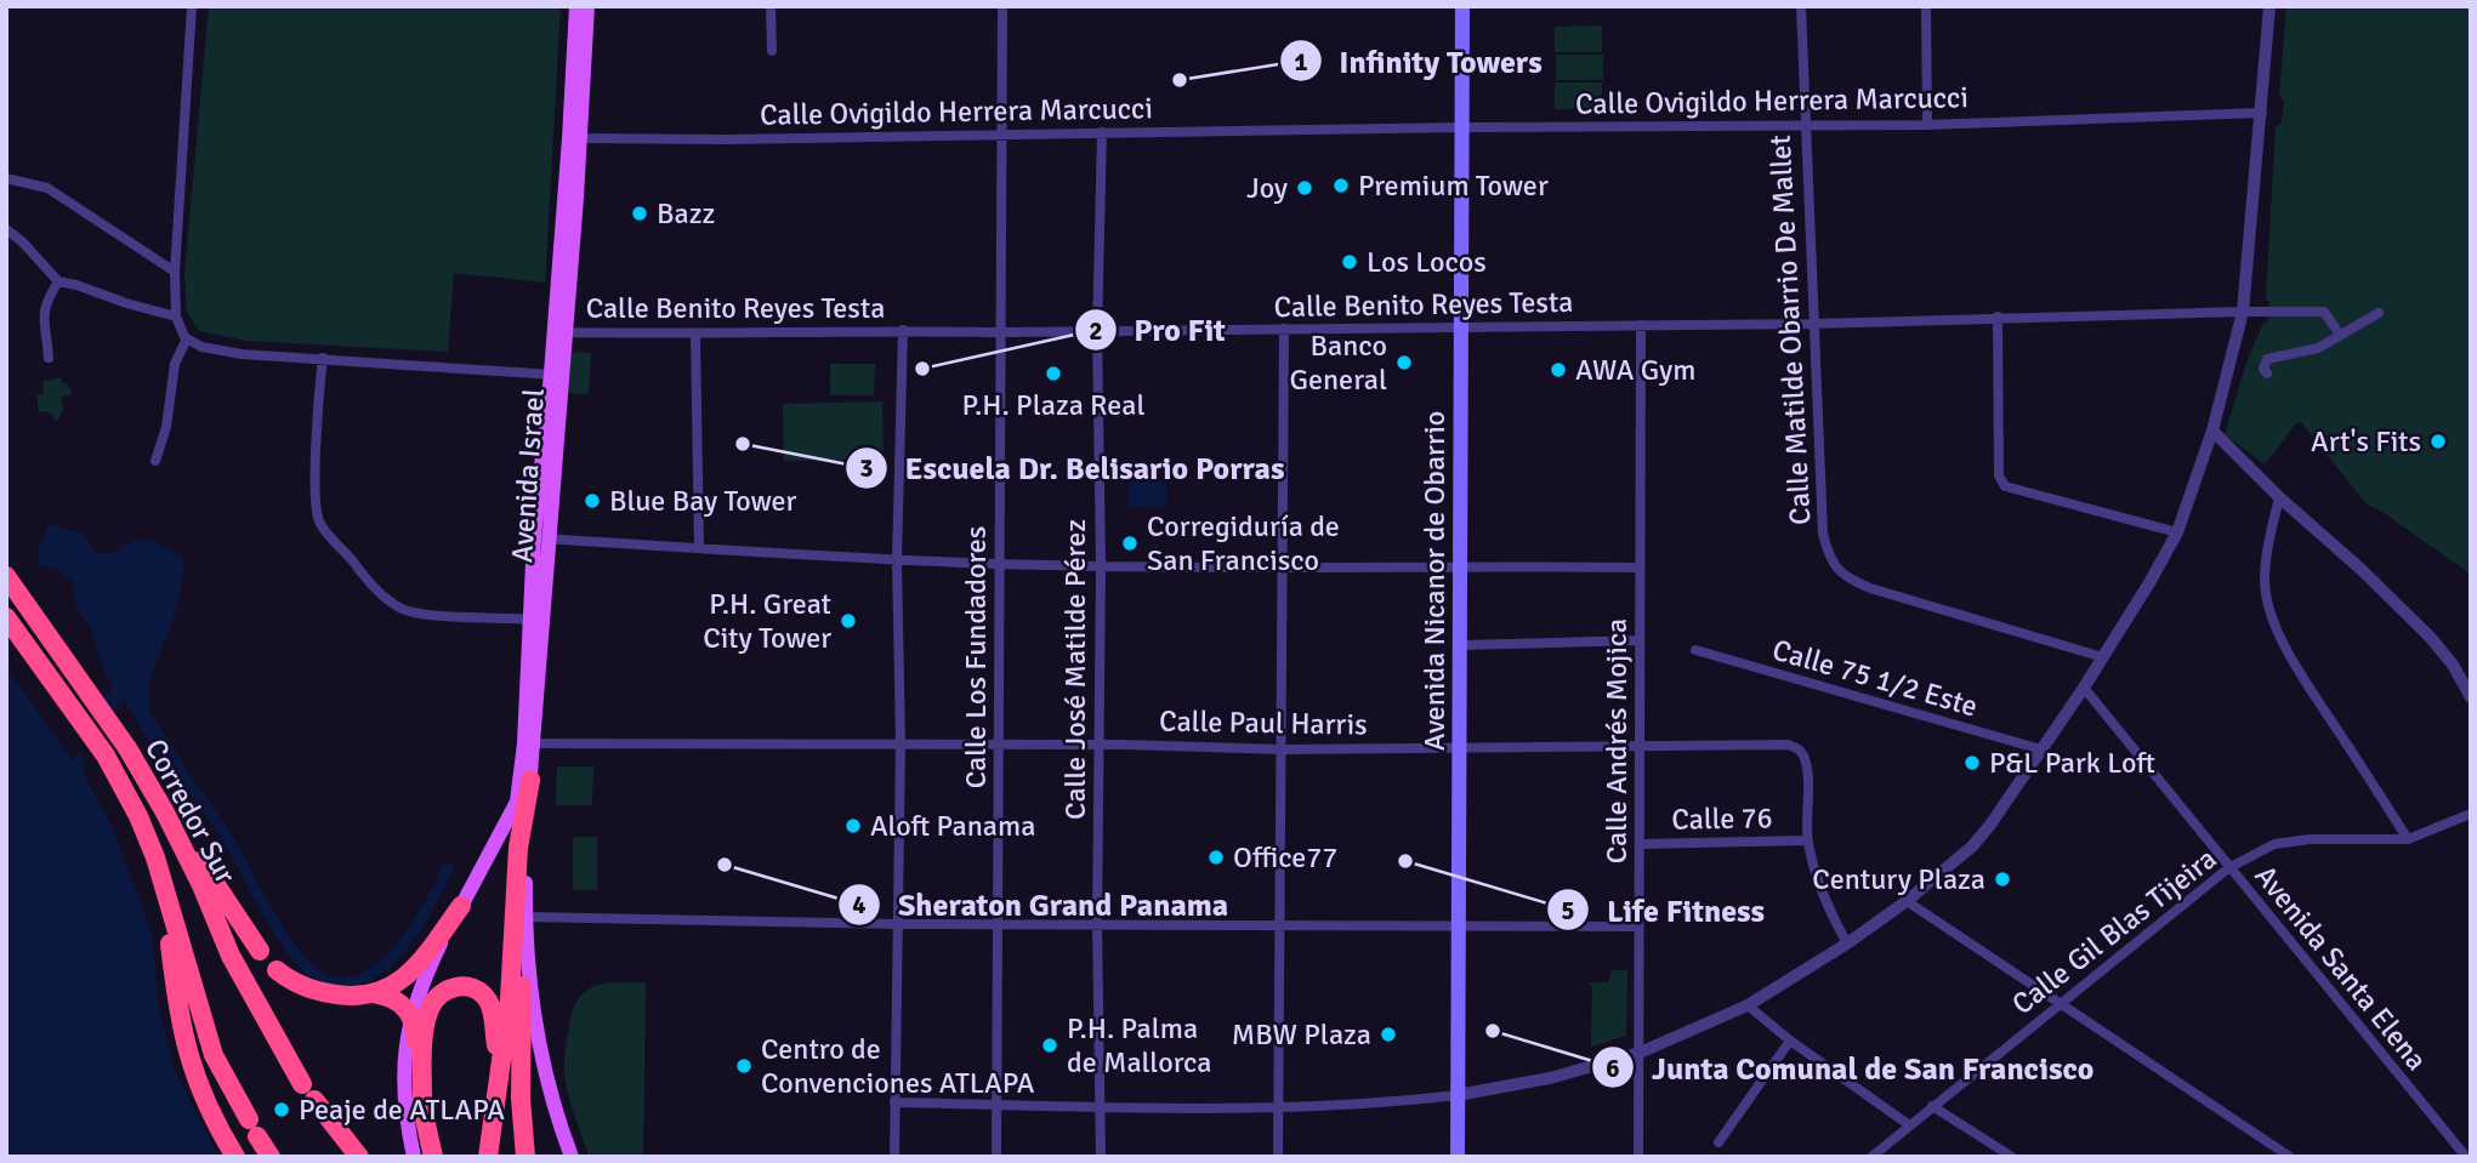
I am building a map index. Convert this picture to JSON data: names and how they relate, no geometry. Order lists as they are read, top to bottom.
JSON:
{
  "streets": {
    "highway": ["Corredor Sur"],
    "main road": ["Avenida Israel", "Avenida Nicanor de Obarrio"],
    "street": [
      "Calle Ovigildo Herrera Marcucci",
      "Calle Benito Reyes Testa",
      "Calle Matilde Obarrio De Mallet",
      "Calle Los Fundadores",
      "Calle José Matilde Pérez",
      "Calle 75 1/2 Este",
      "Calle Paul Harris",
      "Calle Andrés Mojica",
      "Calle 76",
      "Calle Gil Blas Tijeira",
      "Avenida Santa Elena"
    ]
  },
  "crossings": [
    ["Calle Ovigildo Herrera Marcucci", "Calle Matilde Obarrio De Mallet"],
    ["Calle Ovigildo Herrera Marcucci", "Avenida Israel"],
    ["Calle Ovigildo Herrera Marcucci", "Avenida Nicanor de Obarrio"],
    ["Calle Ovigildo Herrera Marcucci", "Calle Los Fundadores"],
    ["Calle Ovigildo Herrera Marcucci", "Calle José Matilde Pérez"],
    ["Calle Benito Reyes Testa", "Calle Matilde Obarrio De Mallet"],
    ["Calle Benito Reyes Testa", "Avenida Israel"],
    ["Calle Benito Reyes Testa", "Avenida Nicanor de Obarrio"],
    ["Calle Benito Reyes Testa", "Calle Los Fundadores"],
    ["Calle Benito Reyes Testa", "Calle José Matilde Pérez"],
    ["Calle Benito Reyes Testa", "Calle Andrés Mojica"],
    ["Avenida Israel", "Calle Paul Harris"],
    ["Avenida Nicanor de Obarrio", "Calle Paul Harris"],
    ["Calle Los Fundadores", "Calle Paul Harris"],
    ["Calle José Matilde Pérez", "Calle Paul Harris"],
    ["Calle Paul Harris", "Calle Andrés Mojica"],
    ["Calle Paul Harris", "Calle 76"],
    ["Calle Andrés Mojica", "Calle 76"],
    ["Calle Gil Blas Tijeira", "Avenida Santa Elena"]
  ],
  "places": [
    "Infinity Towers",
    "Premium Tower",
    "Joy",
    "Bazz",
    "Los Locos",
    "Banco General",
    "Pro Fit",
    "AWA Gym",
    "P.H. Plaza Real",
    "Art's Fits",
    "Escuela Dr. Belisario Porras",
    "Blue Bay Tower",
    "Corregiduría de San Francisco",
    "P.H. Great City Tower",
    "P&L Park Loft",
    "Aloft Panama",
    "Office77",
    "Life Fitness",
    "Sheraton Grand Panama",
    "Century Plaza",
    "Junta Comunal de San Francisco",
    "MBW Plaza",
    "P.H. Palma de Mallorca",
    "Centro de Convenciones ATLAPA",
    "Peaje de ATLAPA"
  ]
}
